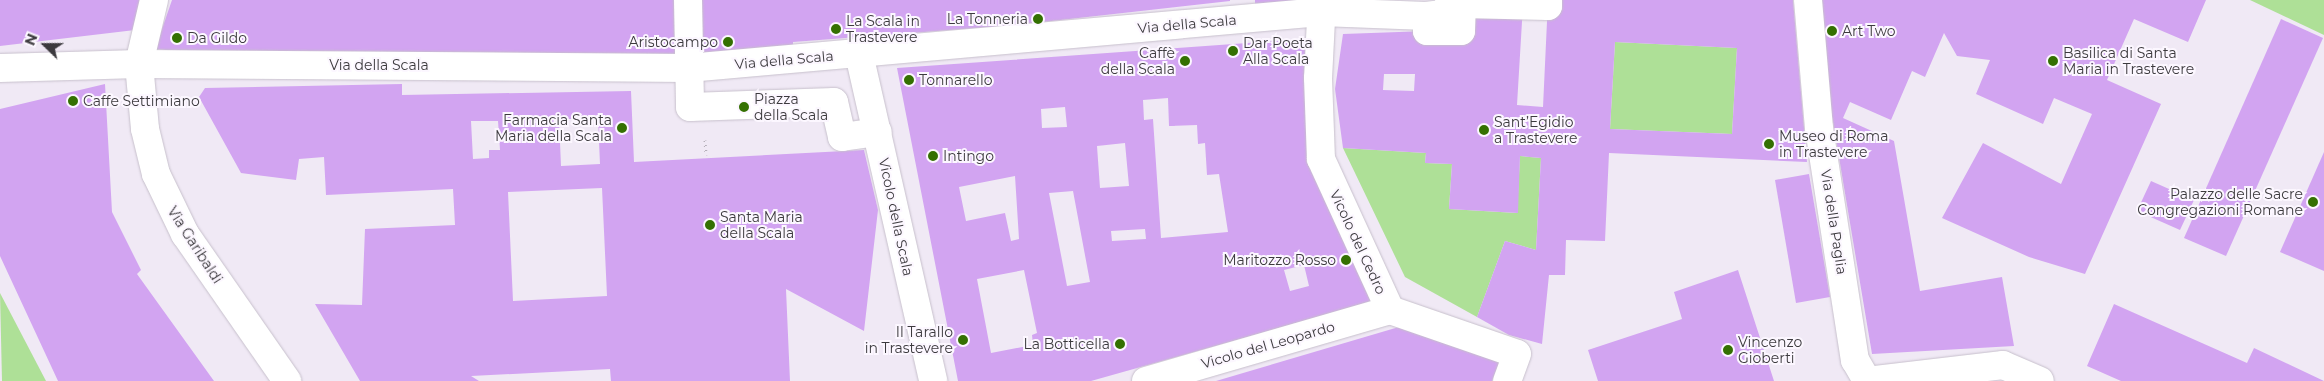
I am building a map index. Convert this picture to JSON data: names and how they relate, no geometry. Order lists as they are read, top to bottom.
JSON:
{
  "streets": {
    "street": [
      "Via della Scala",
      "Vicolo della Scala",
      "Via della Paglia",
      "Vicolo del Cedro",
      "Via Garibaldi",
      "Vicolo del Leopardo"
    ]
  },
  "crossings": [
    ["Via della Scala", "Vicolo della Scala"],
    ["Via della Scala", "Vicolo del Cedro"],
    ["Via della Scala", "Via Garibaldi"],
    ["Vicolo del Cedro", "Vicolo del Leopardo"]
  ],
  "places": [
    "La Tonneria",
    "La Scala in Trastevere",
    "Art Two",
    "Da Gildo",
    "Aristocampo",
    "Dar Poeta Alla Scala",
    "Caffè della Scala",
    "Basilica di Santa Maria in Trastevere",
    "Tonnarello",
    "Caffe Settimiano",
    "Piazza della Scala",
    "Farmacia Santa Maria della Scala",
    "Sant’Egidio a Trastevere",
    "Museo di Roma in Trastevere",
    "Intingo",
    "Palazzo delle Sacre Congregazioni Romane",
    "Santa Maria della Scala",
    "Maritozzo Rosso",
    "Il Tarallo in Trastevere",
    "La Botticella",
    "Vincenzo Gioberti"
  ],
  "north": "left"
}
